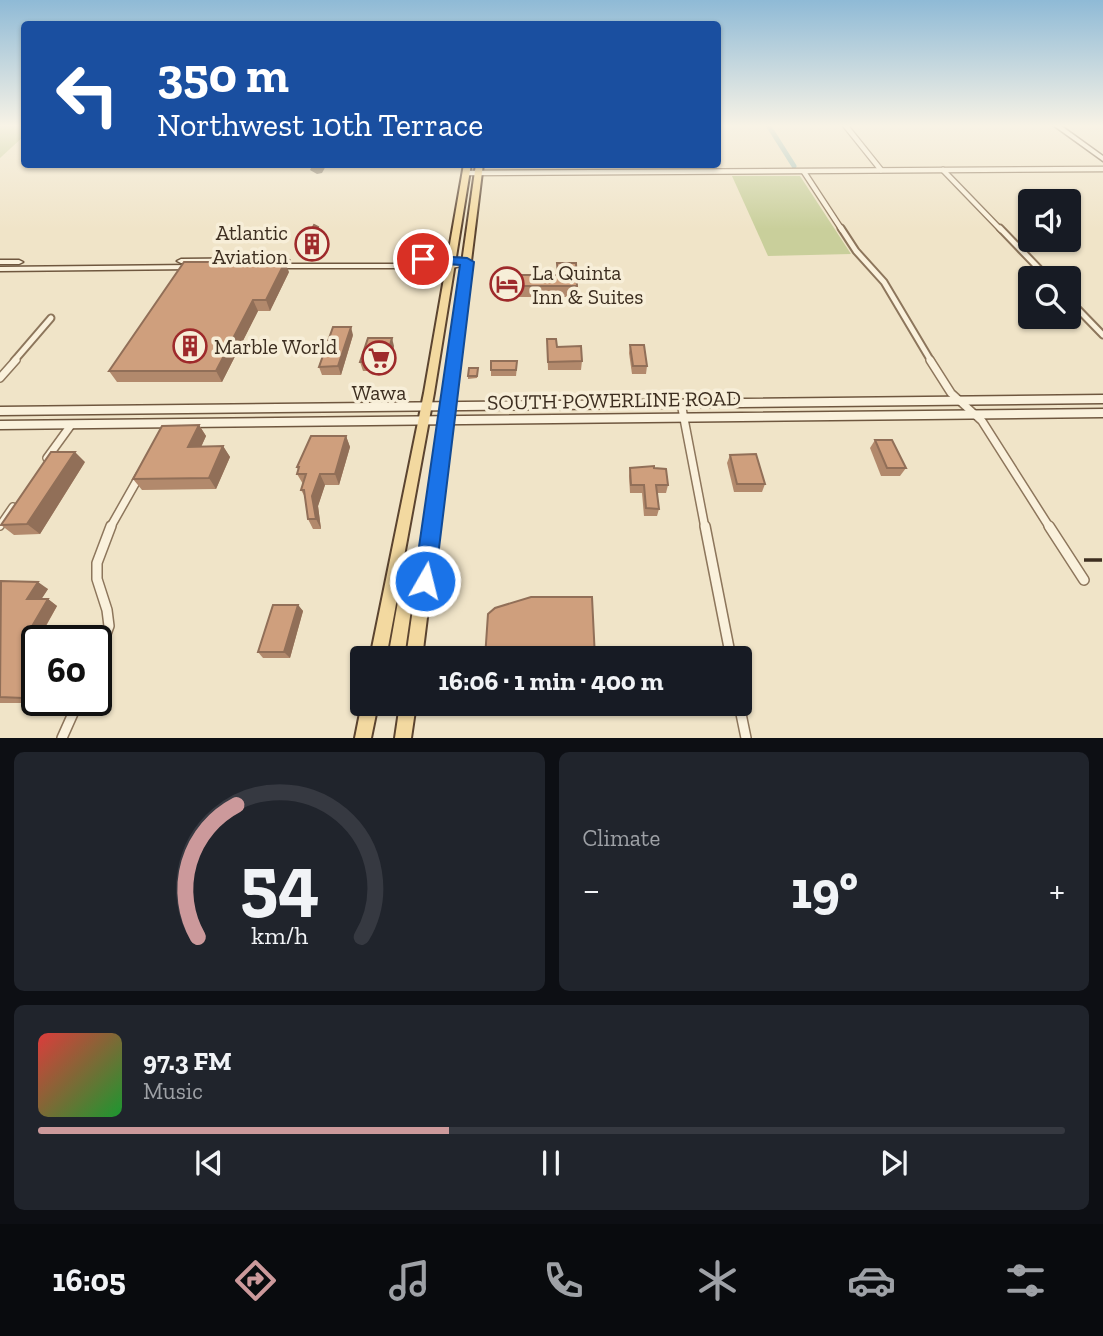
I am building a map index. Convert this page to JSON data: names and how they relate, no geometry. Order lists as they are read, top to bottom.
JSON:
{
  "streets": {
    "main road": ["SOUTH POWERLINE ROAD"]
  },
  "places": {
    "building": ["Atlantic Aviation", "Marble World"],
    "hotel": ["La Quinta Inn & Suites"],
    "supermarket": ["Wawa"]
  },
  "page": {
    "turn": ["350 m", "Northwest 10th Terrace"],
    "limit": "60",
    "trip": "16:06 · 1 min · 400 m",
    "tile": "Climate",
    "heat": ["−", "19°", "+"],
    "song": ["97.3 FM", "Music"],
    "tabs": "16:05",
    "gauge": ["54", "km/h"]
  }
}
